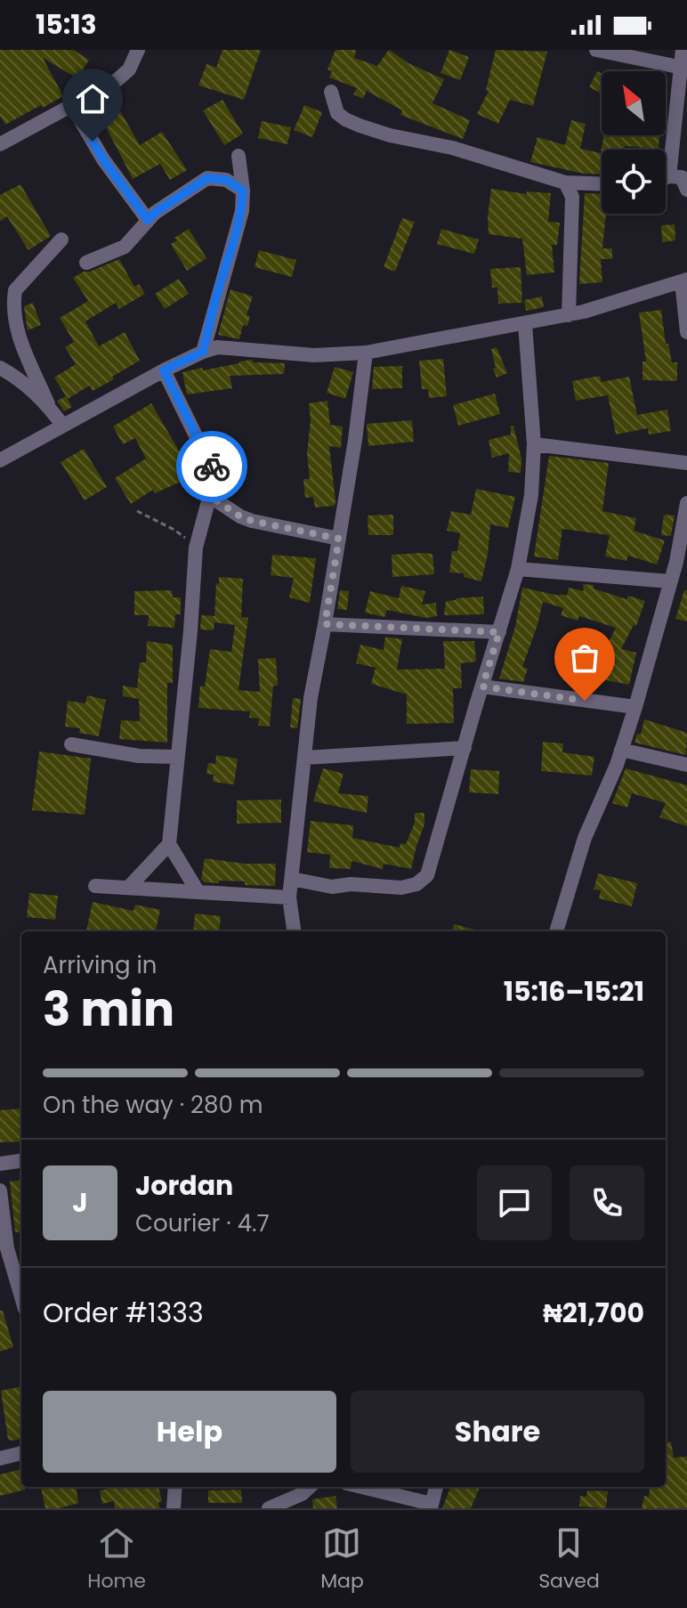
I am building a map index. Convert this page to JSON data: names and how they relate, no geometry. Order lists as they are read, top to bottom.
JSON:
{
  "north": "top left",
  "page": {
    "status": "15:13",
    "heading": ["3 min", "Arriving in", "15:16–15:21"],
    "panel": [
      "Jordan",
      "Courier · 4.7",
      "Order #1333",
      "₦21,700"
    ],
    "bar": "On the way · 280 m",
    "round": "J",
    "buttons": ["Help", "Share"],
    "tabs": ["Home", "Map", "Saved"]
  }
}
